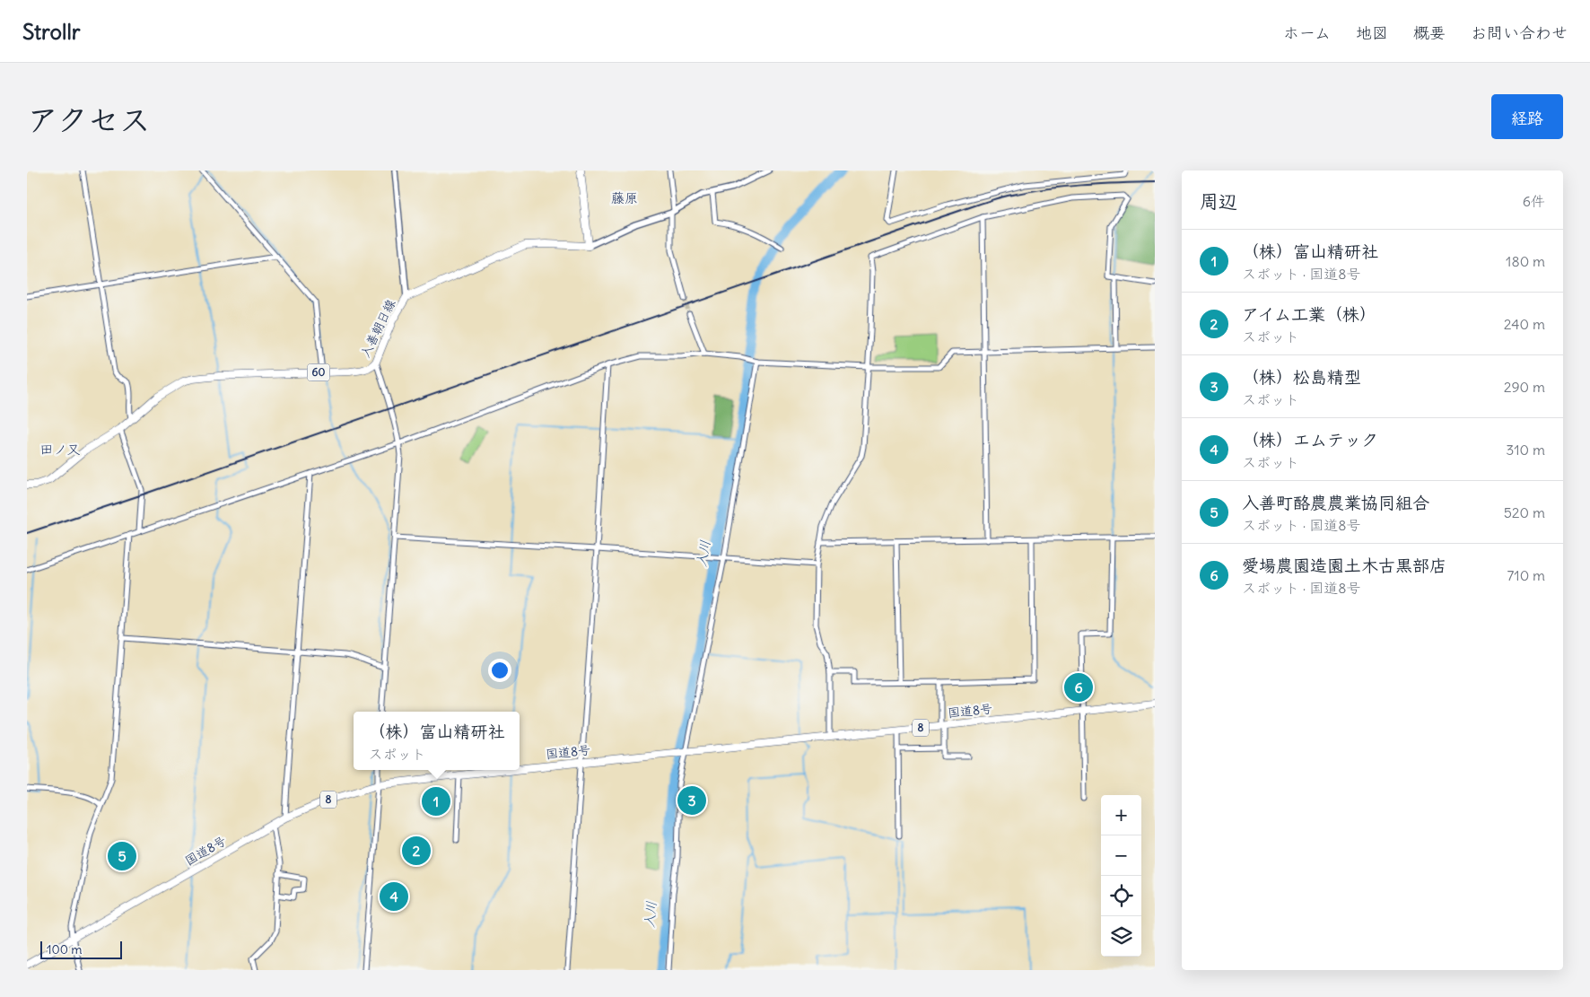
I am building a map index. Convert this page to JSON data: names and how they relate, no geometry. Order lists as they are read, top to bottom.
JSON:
{
  "streets": {
    "main road": [
      "入善朝日線",
      "60",
      "国道8号",
      "8"
    ]
  },
  "districts": ["藤原", "田ノ又"],
  "water": ["入川"],
  "scale_bar": "100 m",
  "page": {
    "header": "Strollr",
    "nav": [
      "ホーム",
      "地図",
      "概要",
      "お問い合わせ"
    ],
    "title": "アクセス",
    "buttons": "経路",
    "heading": ["周辺", "6件"],
    "list": [
      {
        "mark": "1",
        "name": "（株）富山精研社",
        "note": "スポット · 国道8号",
        "value": "180 m"
      },
      {
        "mark": "2",
        "name": "アイム工業（株）",
        "note": "スポット",
        "value": "240 m"
      },
      {
        "mark": "3",
        "name": "（株）松島精型",
        "note": "スポット",
        "value": "290 m"
      },
      {
        "mark": "4",
        "name": "（株）エムテック",
        "note": "スポット",
        "value": "310 m"
      },
      {
        "mark": "5",
        "name": "入善町酪農農業協同組合",
        "note": "スポット · 国道8号",
        "value": "520 m"
      },
      {
        "mark": "6",
        "name": "愛場農園造園土木古黒部店",
        "note": "スポット · 国道8号",
        "value": "710 m"
      }
    ],
    "pins": [
      "6",
      "3",
      "1",
      "2",
      "5",
      "4"
    ],
    "popup": ["（株）富山精研社", "スポット"],
    "map_buttons": ["+", "−"],
    "scale": "100 m"
  }
}
